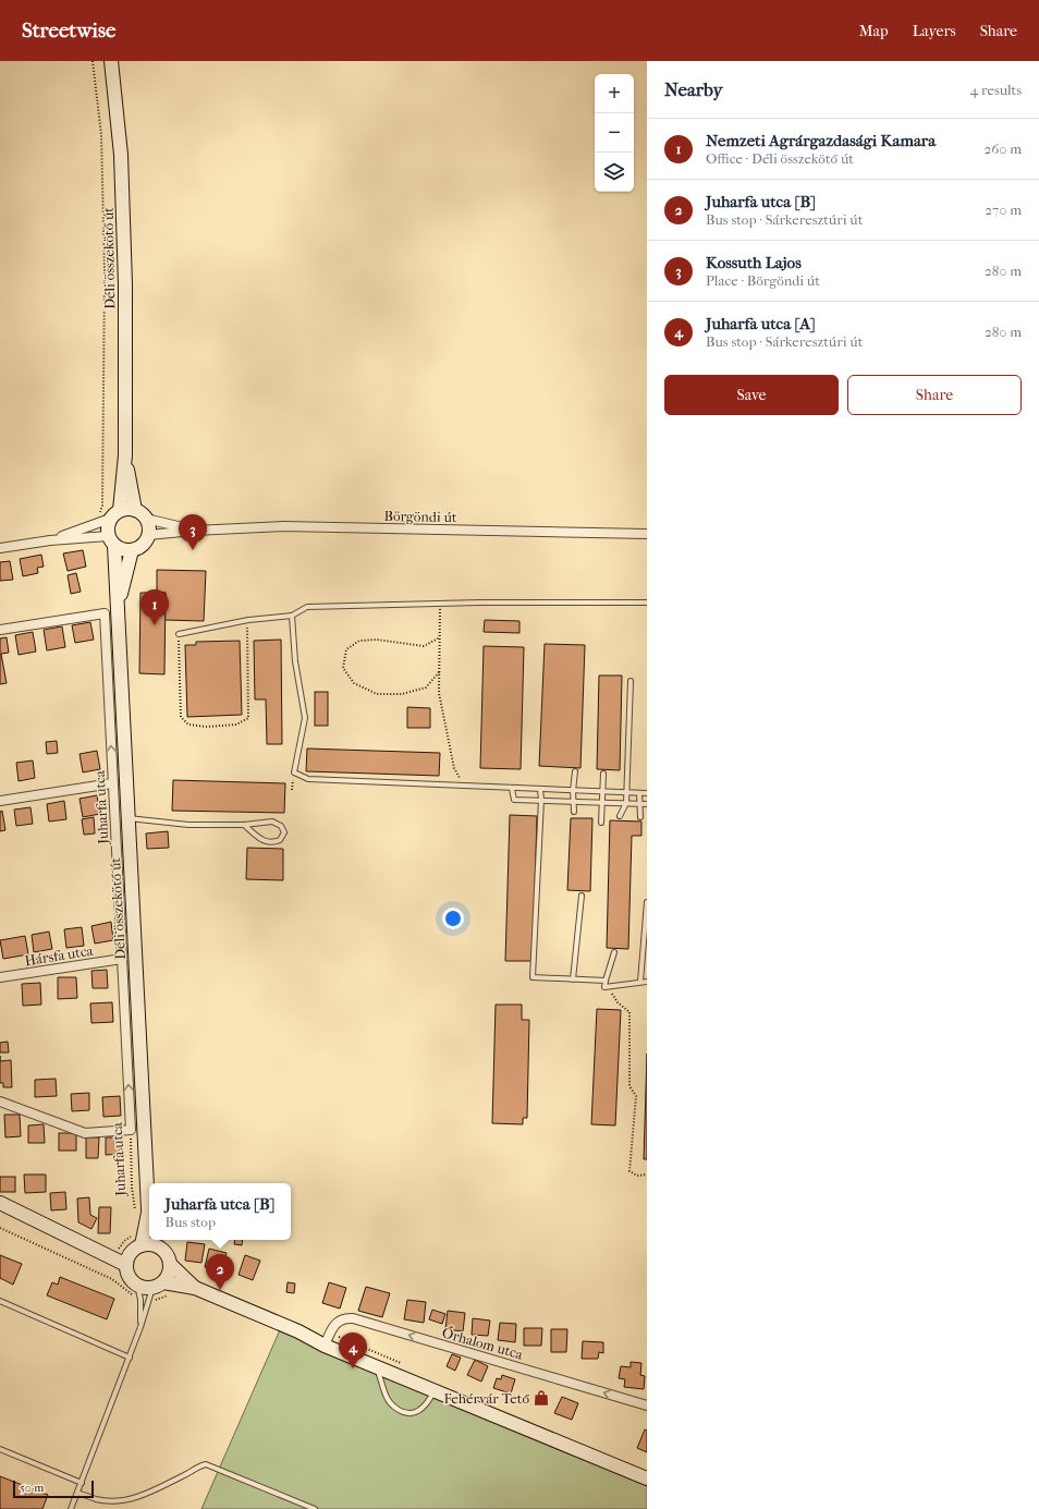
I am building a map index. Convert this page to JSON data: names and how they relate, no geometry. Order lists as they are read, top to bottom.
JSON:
{
  "streets": {
    "main road": ["Déli összekötő út"],
    "street": [
      "Börgöndi út",
      "Juharfa utca",
      "Hársfa utca",
      "Őrhalom utca"
    ]
  },
  "crossings": [
    ["Déli összekötő út", "Börgöndi út"],
    ["Juharfa utca", "Hársfa utca"]
  ],
  "one_way": ["Őrhalom utca"],
  "places": {
    "shop": ["Fehérvár Tető"]
  },
  "scale_bar": "50 m",
  "page": {
    "header": "Streetwise",
    "nav": ["Map", "Layers", "Share"],
    "heading": ["Nearby", "4 results"],
    "map_buttons": ["+", "−"],
    "list": [
      {
        "mark": "1",
        "name": "Nemzeti Agrárgazdasági Kamara",
        "note": "Office · Déli összekötő út",
        "value": "260 m"
      },
      {
        "mark": "2",
        "name": "Juharfa utca [B]",
        "note": "Bus stop · Sárkeresztúri út",
        "value": "270 m"
      },
      {
        "mark": "3",
        "name": "Kossuth Lajos",
        "note": "Place · Börgöndi út",
        "value": "280 m"
      },
      {
        "mark": "4",
        "name": "Juharfa utca [A]",
        "note": "Bus stop · Sárkeresztúri út",
        "value": "280 m"
      }
    ],
    "buttons": ["Save", "Share"],
    "pins": [
      "3",
      "1",
      "2",
      "4"
    ],
    "popup": ["Juharfa utca [B]", "Bus stop"],
    "scale": "50 m"
  }
}
